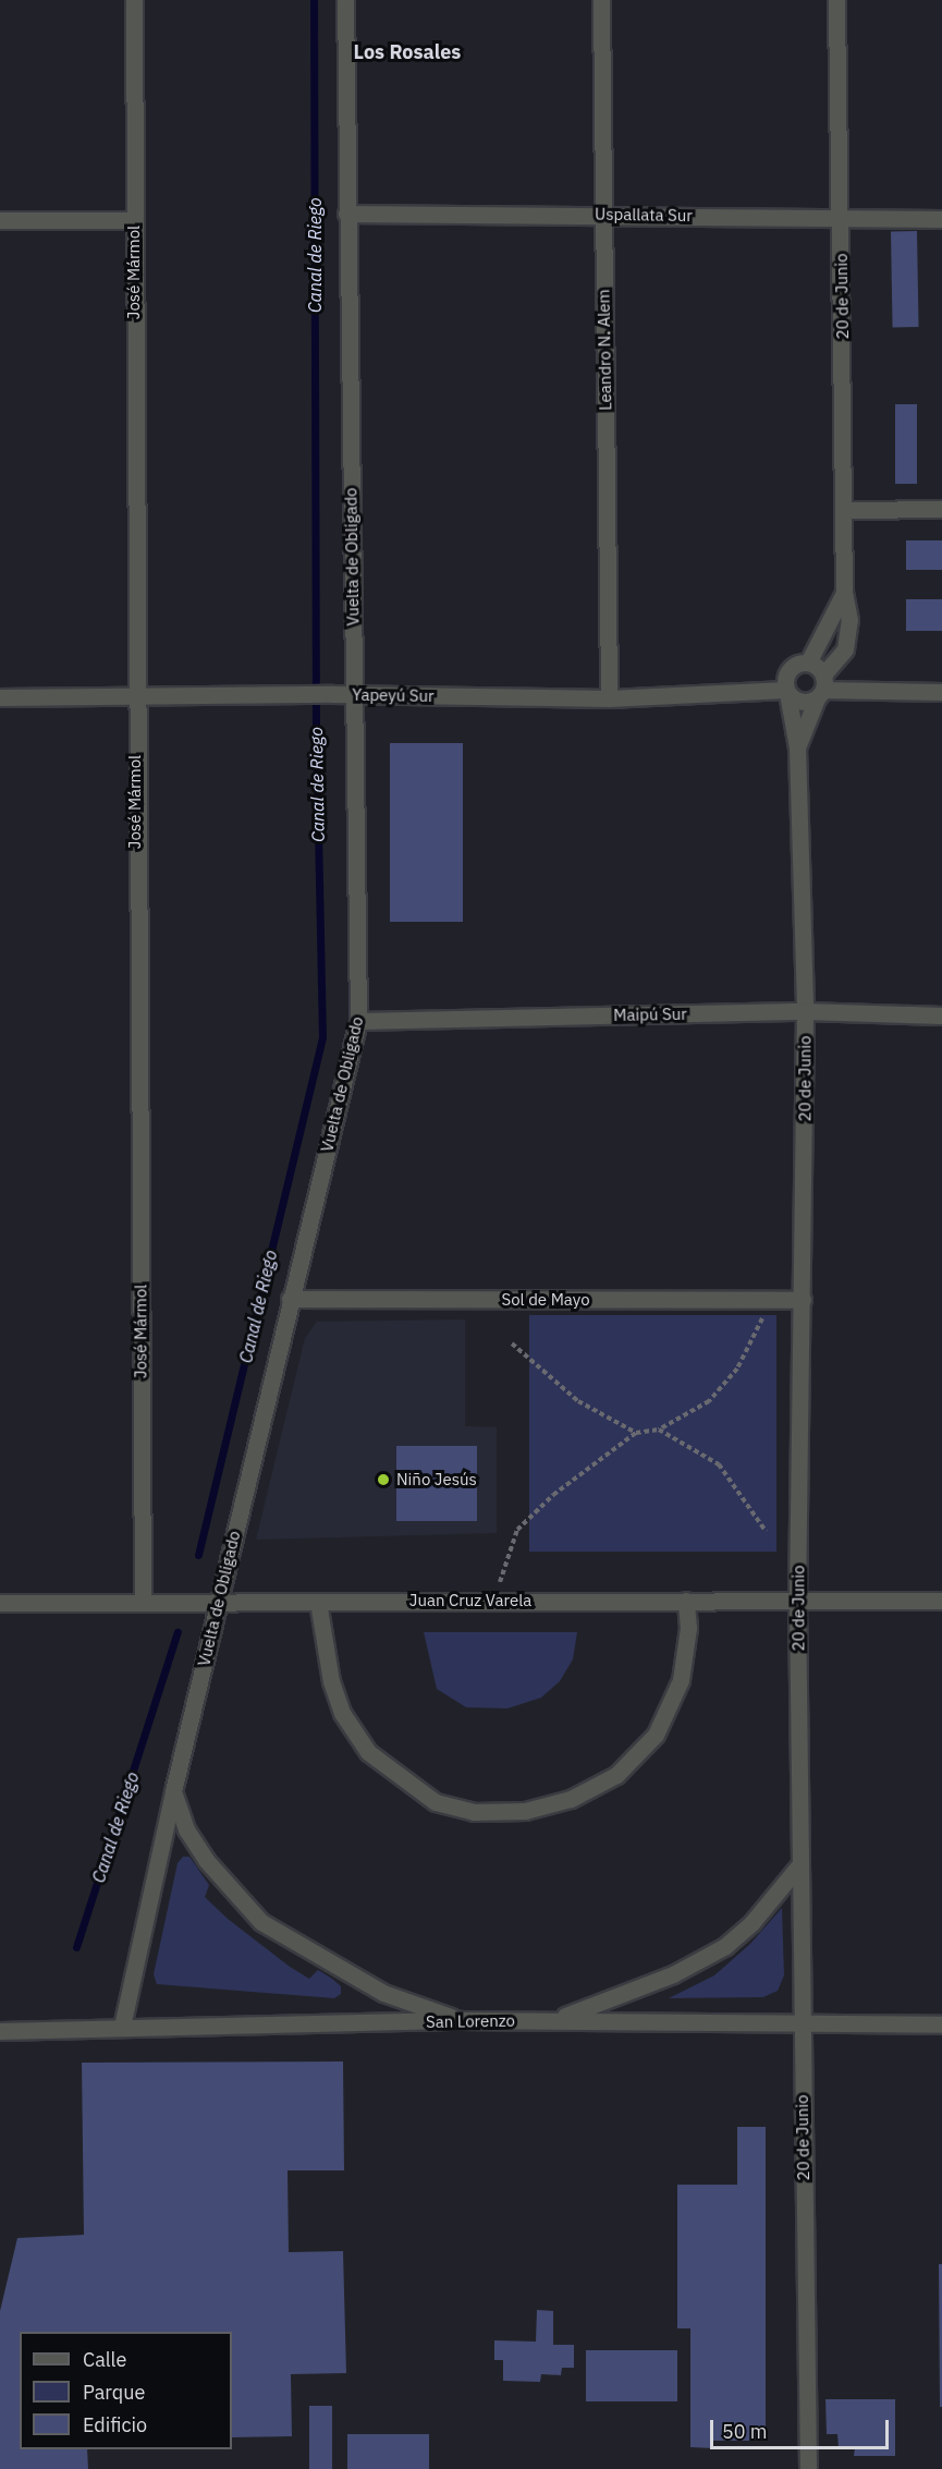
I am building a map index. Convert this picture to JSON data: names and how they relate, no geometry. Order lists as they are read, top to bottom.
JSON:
{
  "streets": {
    "street": [
      "Uspallata Sur",
      "José Mármol",
      "20 de Junio",
      "Leandro N. Alem",
      "Vuelta de Obligado",
      "Yapeyú Sur",
      "Maipú Sur",
      "Sol de Mayo",
      "Juan Cruz Varela",
      "San Lorenzo"
    ]
  },
  "crossings": [
    ["Uspallata Sur", "20 de Junio"],
    ["Uspallata Sur", "Leandro N. Alem"],
    ["Uspallata Sur", "Vuelta de Obligado"],
    ["José Mármol", "Yapeyú Sur"],
    ["José Mármol", "Juan Cruz Varela"],
    ["20 de Junio", "Yapeyú Sur"],
    ["20 de Junio", "Maipú Sur"],
    ["20 de Junio", "Sol de Mayo"],
    ["20 de Junio", "Juan Cruz Varela"],
    ["20 de Junio", "San Lorenzo"],
    ["Leandro N. Alem", "Yapeyú Sur"],
    ["Vuelta de Obligado", "Yapeyú Sur"],
    ["Vuelta de Obligado", "Maipú Sur"],
    ["Vuelta de Obligado", "Sol de Mayo"],
    ["Vuelta de Obligado", "Juan Cruz Varela"],
    ["Vuelta de Obligado", "San Lorenzo"]
  ],
  "districts": ["Los Rosales"],
  "water": ["Canal de Riego"],
  "places": ["Niño Jesús"],
  "legend": ["Calle", "Parque", "Edificio"],
  "scale_bar": "50 m"
}
